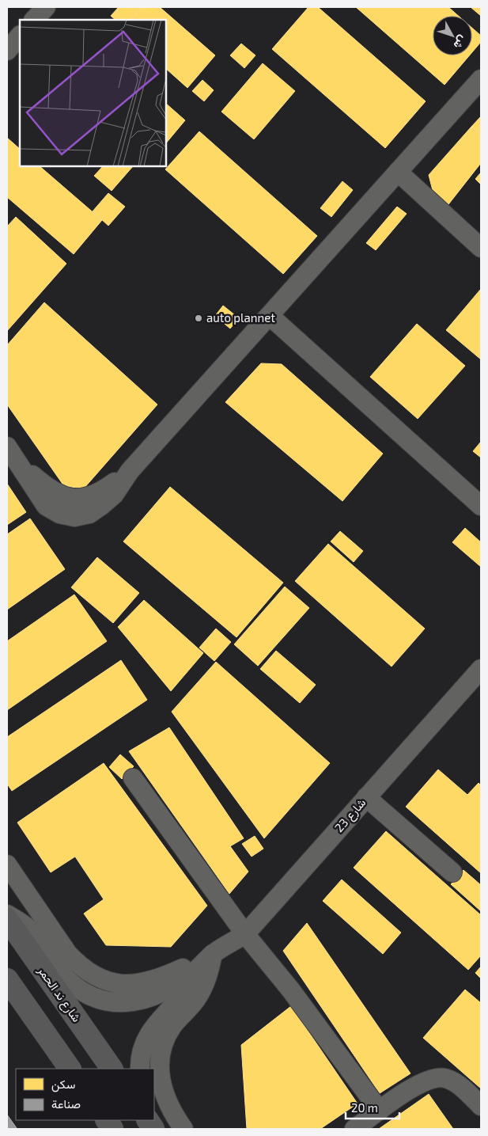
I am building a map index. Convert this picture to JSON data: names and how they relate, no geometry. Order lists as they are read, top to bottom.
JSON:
{
  "streets": {
    "main road": ["شارع ند الحمر"],
    "street": ["شارع 23"]
  },
  "places": ["auto plannet"],
  "legend": ["سكن", "صناعة"],
  "scale_bar": "20 m",
  "north": "bottom right"
}
